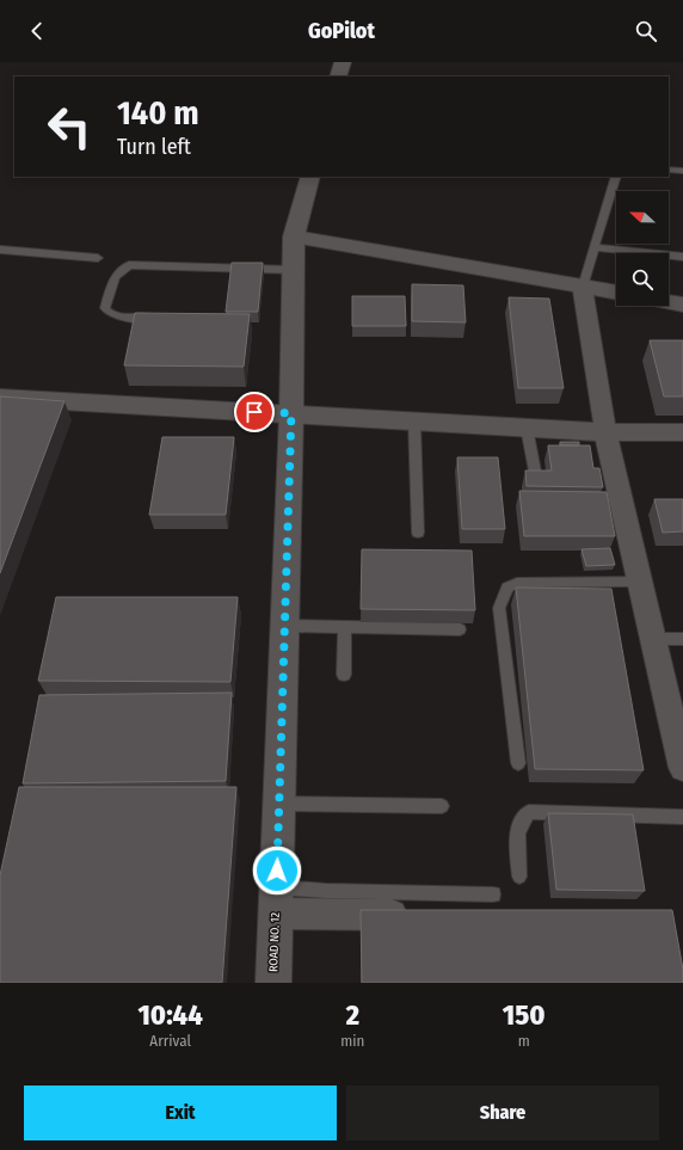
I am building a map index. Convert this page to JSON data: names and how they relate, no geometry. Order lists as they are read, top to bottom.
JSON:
{
  "streets": {
    "street": ["ROAD NO. 12"]
  },
  "north": "left",
  "page": {
    "header": "GoPilot",
    "turn": ["140 m", "Turn left"],
    "eta": [
      "10:44",
      "Arrival",
      "2",
      "min",
      "150",
      "m"
    ],
    "buttons": ["Exit", "Share"]
  }
}
